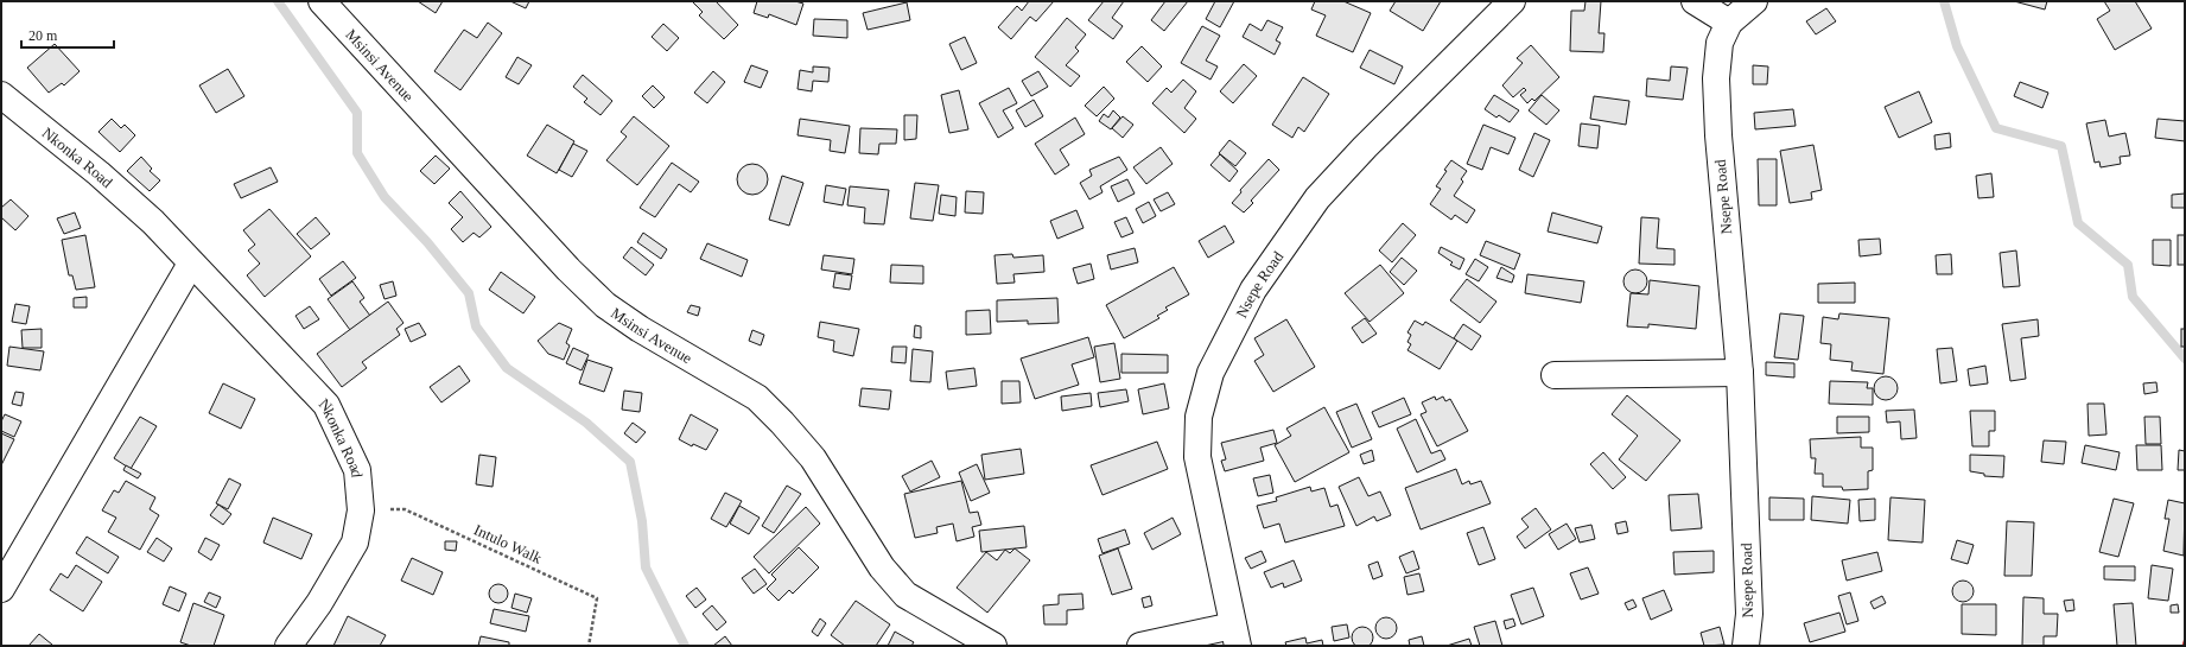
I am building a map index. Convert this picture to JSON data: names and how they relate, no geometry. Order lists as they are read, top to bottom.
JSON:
{
  "streets": {
    "street": ["Msinsi Avenue", "Nkonka Road", "Nsepe Road"],
    "path": ["Intulo Walk"]
  },
  "crossings": [
    ["Nkonka Road", "Intulo Walk"]
  ],
  "scale_bar": "20 m"
}
